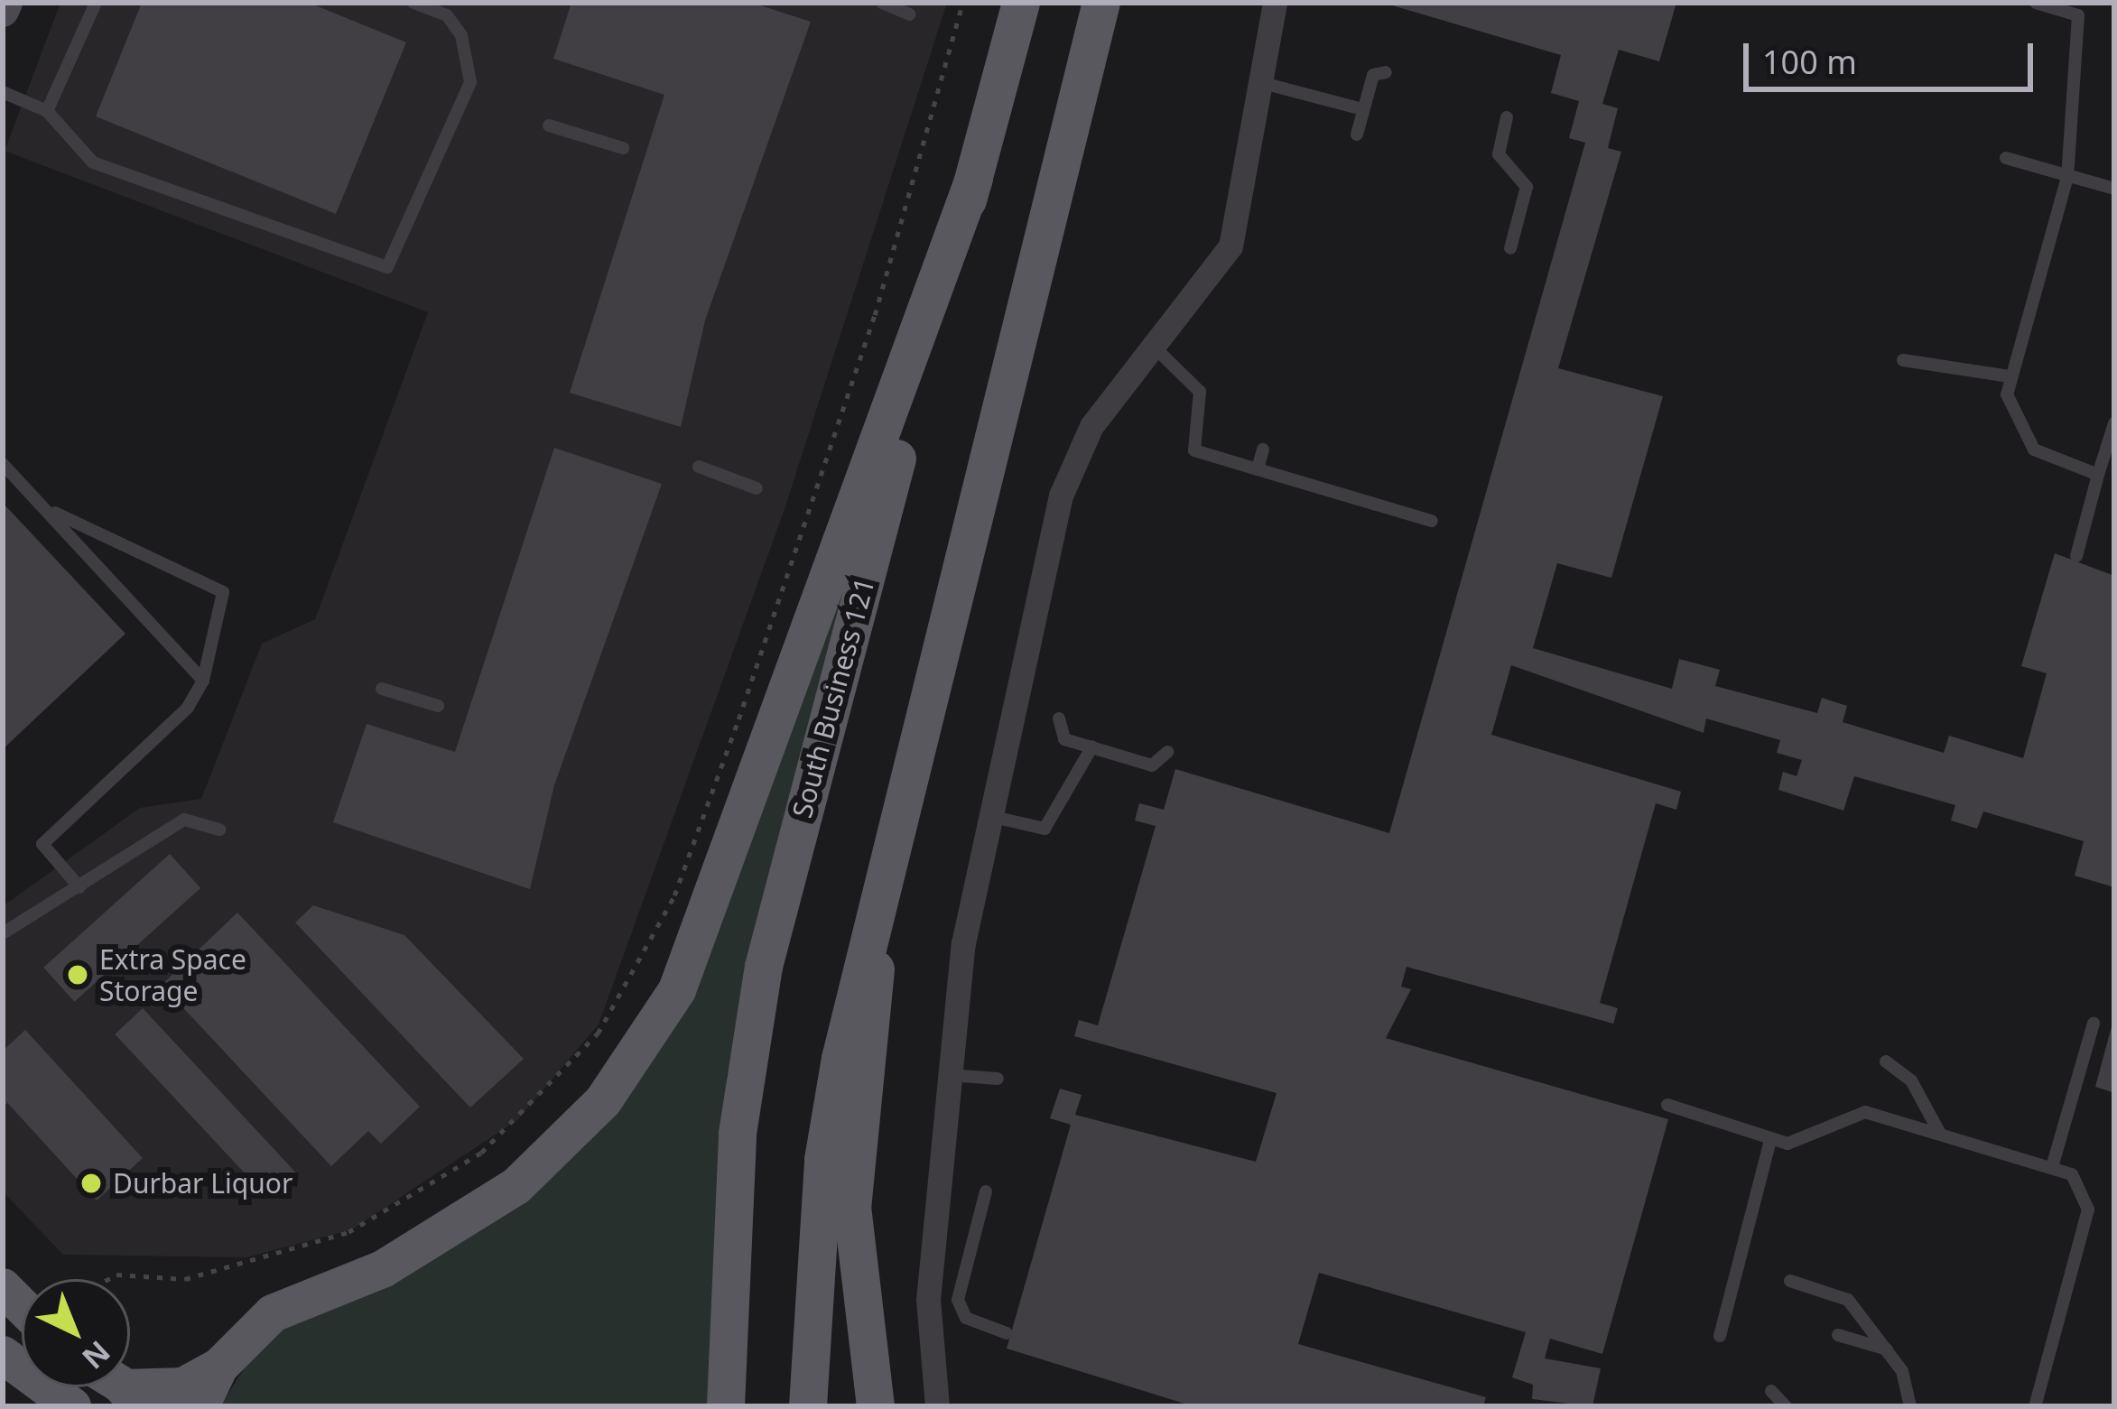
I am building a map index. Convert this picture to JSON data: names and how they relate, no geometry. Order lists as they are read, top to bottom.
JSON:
{
  "streets": {
    "main road": ["South Business 121"]
  },
  "places": ["Extra Space Storage", "Durbar Liquor"],
  "scale_bar": "100 m",
  "north": "bottom right"
}
